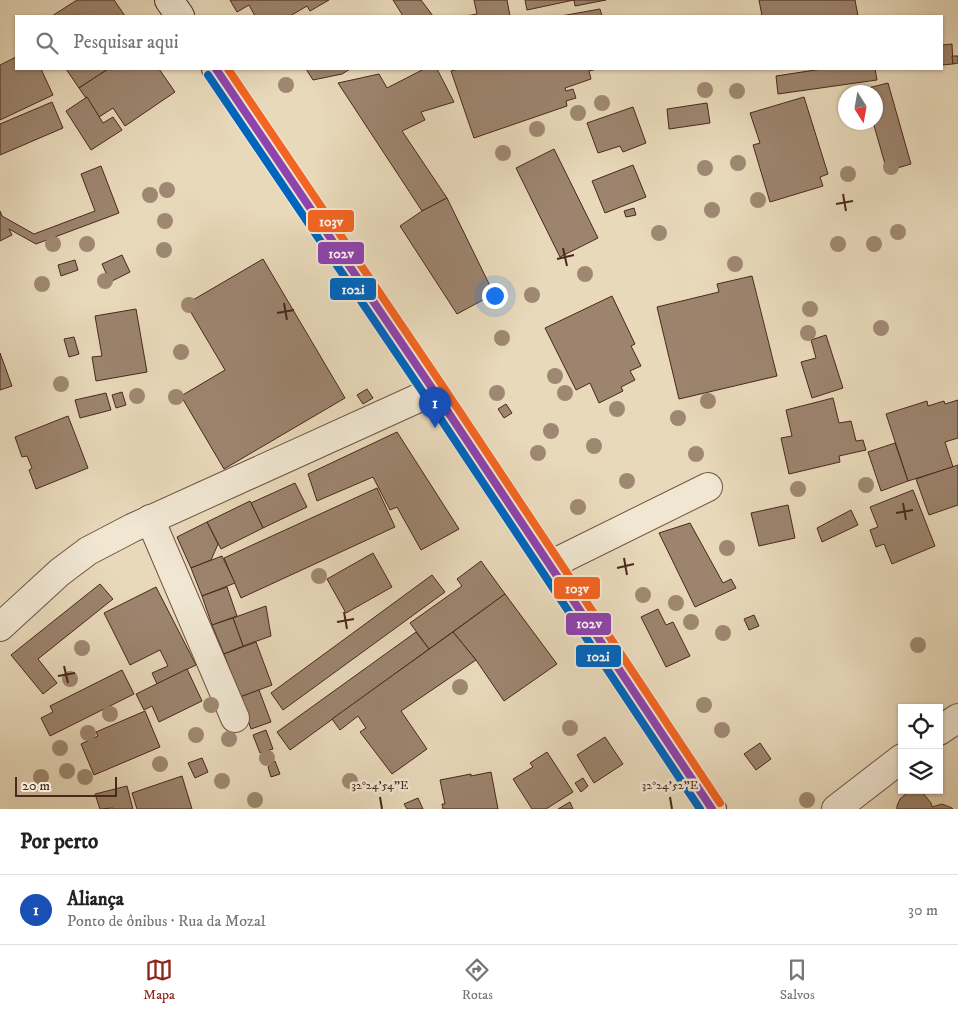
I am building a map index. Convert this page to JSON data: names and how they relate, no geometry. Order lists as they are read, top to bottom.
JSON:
{
  "lines": ["transit line 102v", "transit line 103v", "transit line 102i"],
  "scale_bar": "20 m",
  "north": "bottom",
  "page": {
    "search": "Pesquisar aqui",
    "pins": "1",
    "scale": "20 m",
    "heading": "Por perto",
    "list": [
      {
        "mark": "1",
        "name": "Aliança",
        "note": "Ponto de ônibus · Rua da Mozal",
        "value": "30 m"
      }
    ],
    "nav": ["Mapa", "Rotas", "Salvos"]
  },
  "coordinates": ["32°24'54\"E", "32°24'52\"E"]
}
